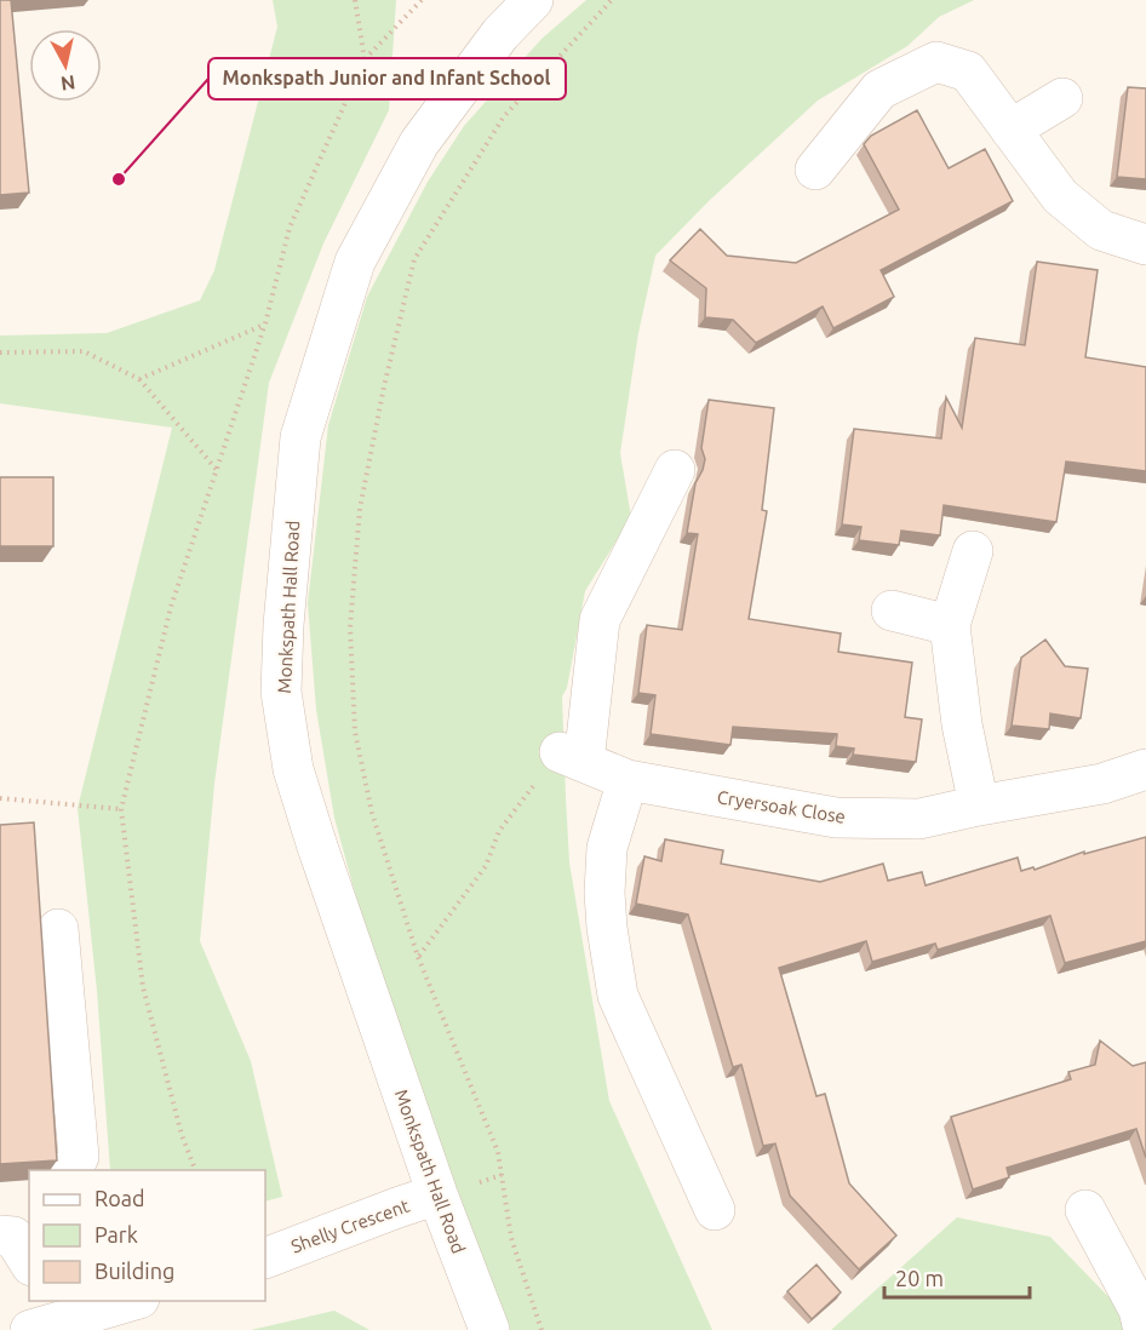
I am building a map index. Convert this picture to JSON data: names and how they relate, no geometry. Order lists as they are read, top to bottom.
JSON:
{
  "streets": {
    "street": ["Monkspath Hall Road", "Cryersoak Close", "Shelly Crescent"]
  },
  "crossings": [
    ["Monkspath Hall Road", "Shelly Crescent"]
  ],
  "places": ["Monkspath Junior and Infant School"],
  "legend": ["Road", "Park", "Building"],
  "scale_bar": "20 m",
  "north": "bottom"
}
